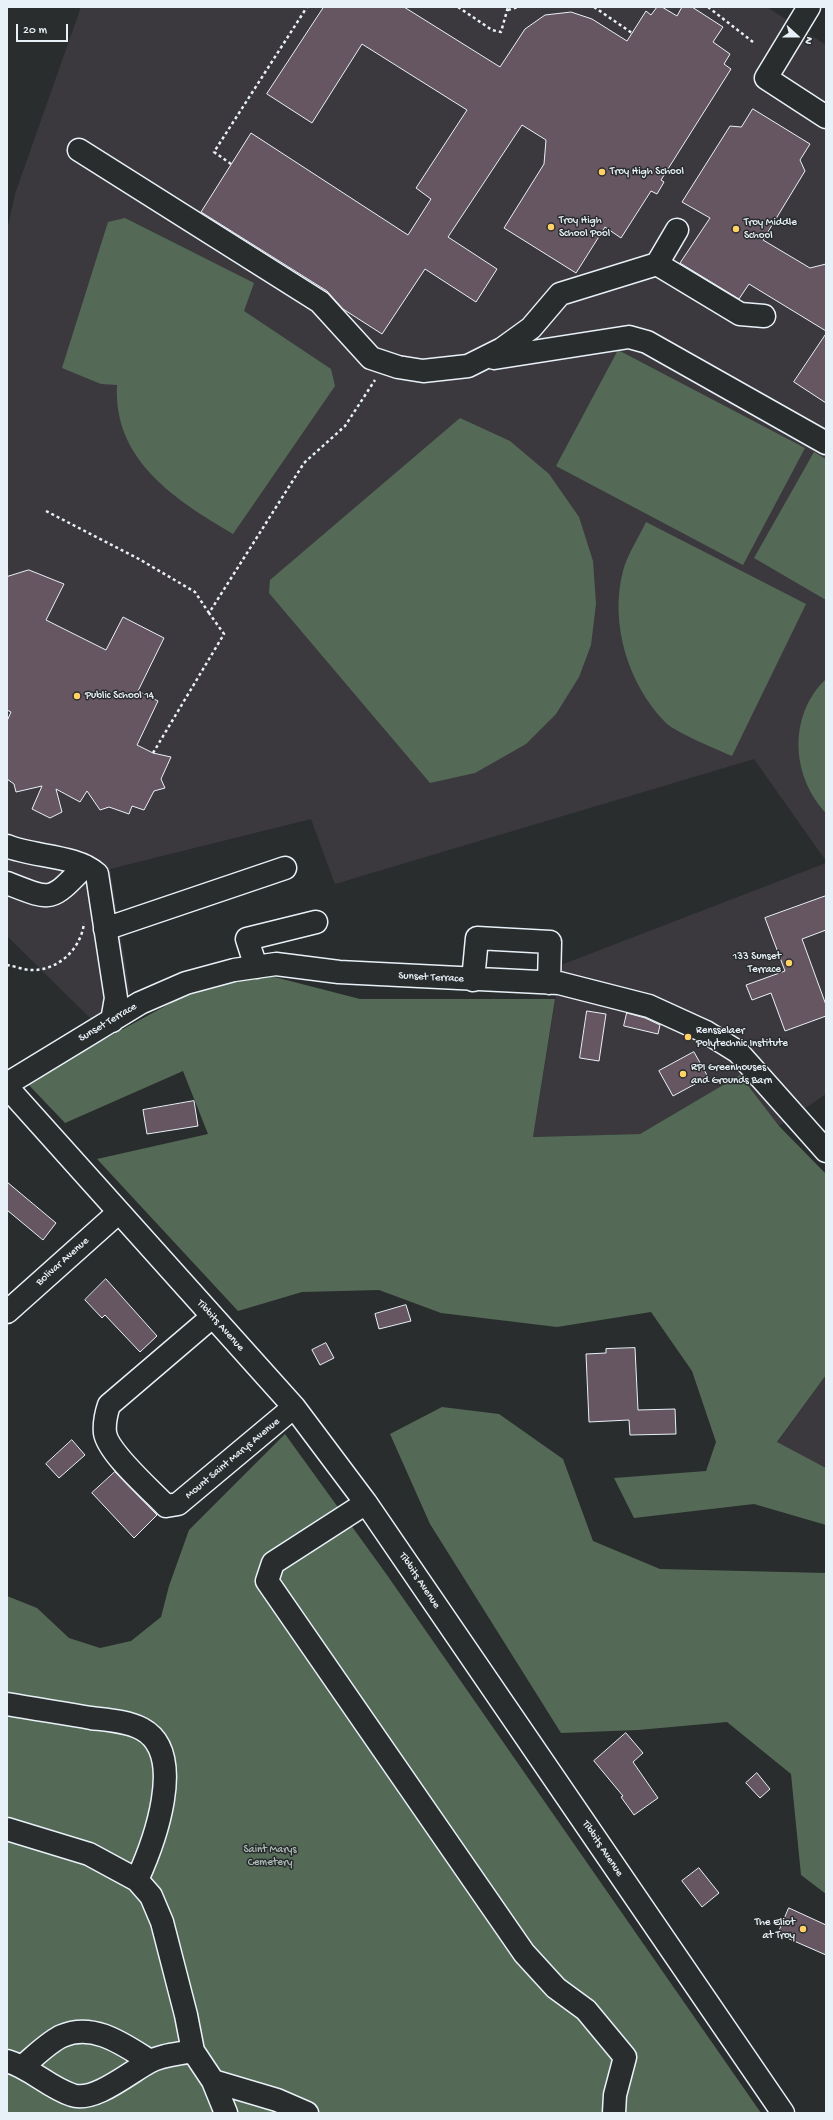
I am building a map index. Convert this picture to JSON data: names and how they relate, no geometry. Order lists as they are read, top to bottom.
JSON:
{
  "streets": {
    "street": [
      "Sunset Terrace",
      "Bolivar Avenue",
      "Tibbits Avenue",
      "Mount Saint Marys Avenue"
    ]
  },
  "crossings": [
    ["Sunset Terrace", "Tibbits Avenue"],
    ["Bolivar Avenue", "Tibbits Avenue"],
    ["Tibbits Avenue", "Mount Saint Marys Avenue"]
  ],
  "parks": ["Saint Marys Cemetery"],
  "places": [
    "Troy High School",
    "Troy High School Pool",
    "Troy Middle School",
    "Public School 14",
    "133 Sunset Terrace",
    "Rensselaer Polytechnic Institute",
    "RPI Greenhouses and Grounds Barn",
    "The Eliot at Troy"
  ],
  "scale_bar": "20 m",
  "north": "right"
}
